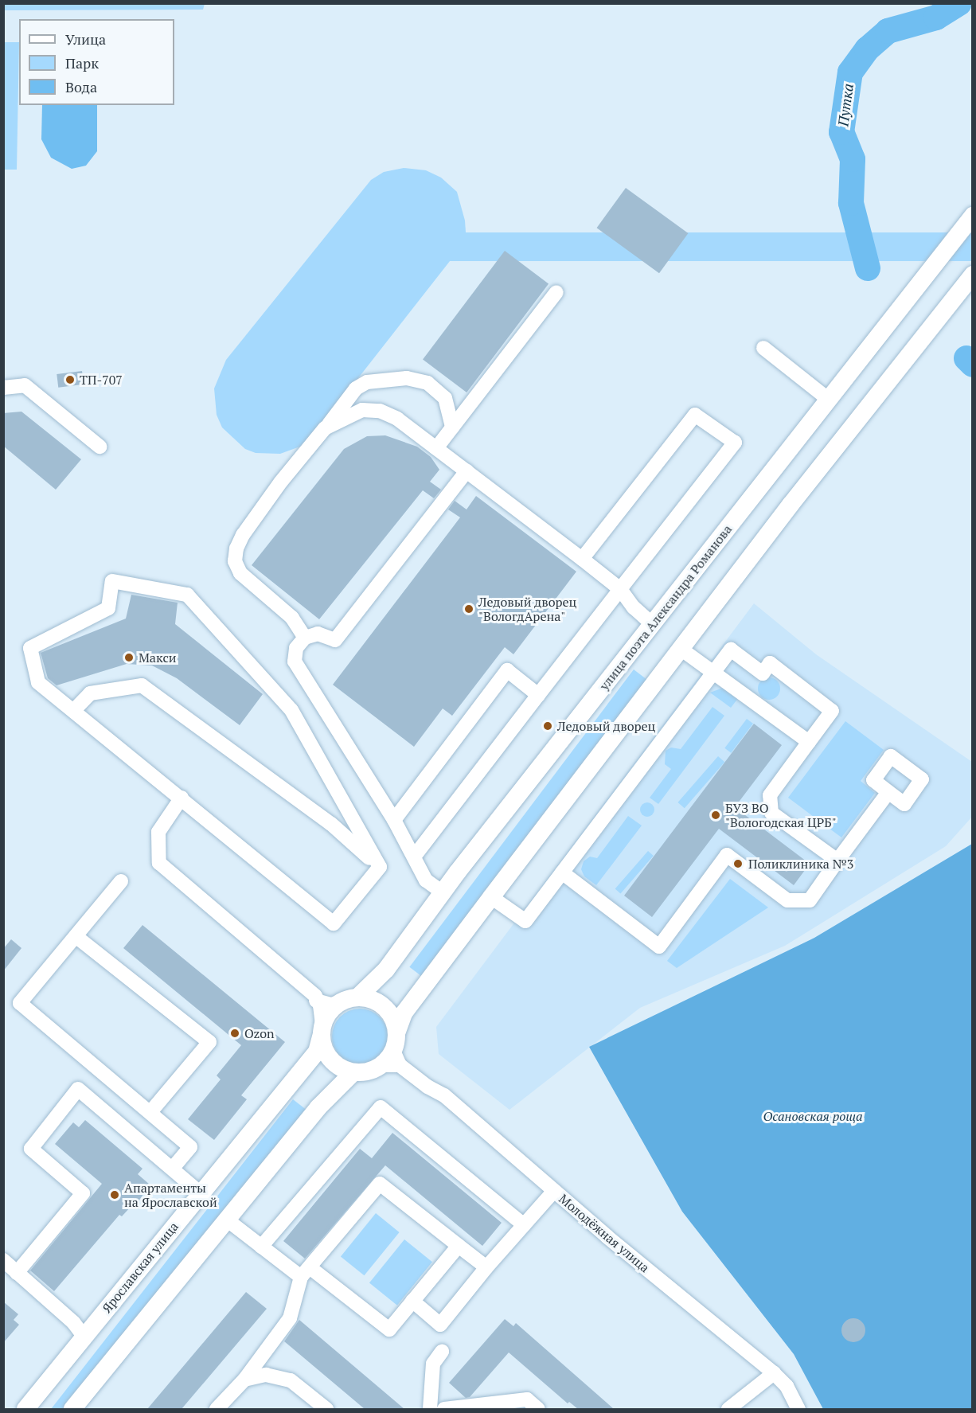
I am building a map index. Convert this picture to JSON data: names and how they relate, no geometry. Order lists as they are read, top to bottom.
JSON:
{
  "streets": {
    "main road": ["улица поэта Александра Романова", "Ярославская улица"],
    "street": ["Молодёжная улица"]
  },
  "crossings": [
    ["улица поэта Александра Романова", "Молодёжная улица"],
    ["улица поэта Александра Романова", "Ярославская улица"],
    ["Молодёжная улица", "Ярославская улица"]
  ],
  "water": ["Путка"],
  "parks": ["Осановская роща"],
  "places": [
    "ТП-707",
    "Ледовый дворец \"ВологдАрена\"",
    "Макси",
    "Ледовый дворец",
    "БУЗ ВО \"Вологодская ЦРБ\"",
    "Поликлиника №3",
    "Ozon",
    "Апартаменты на Ярославской"
  ],
  "legend": ["Улица", "Парк", "Вода"]
}
